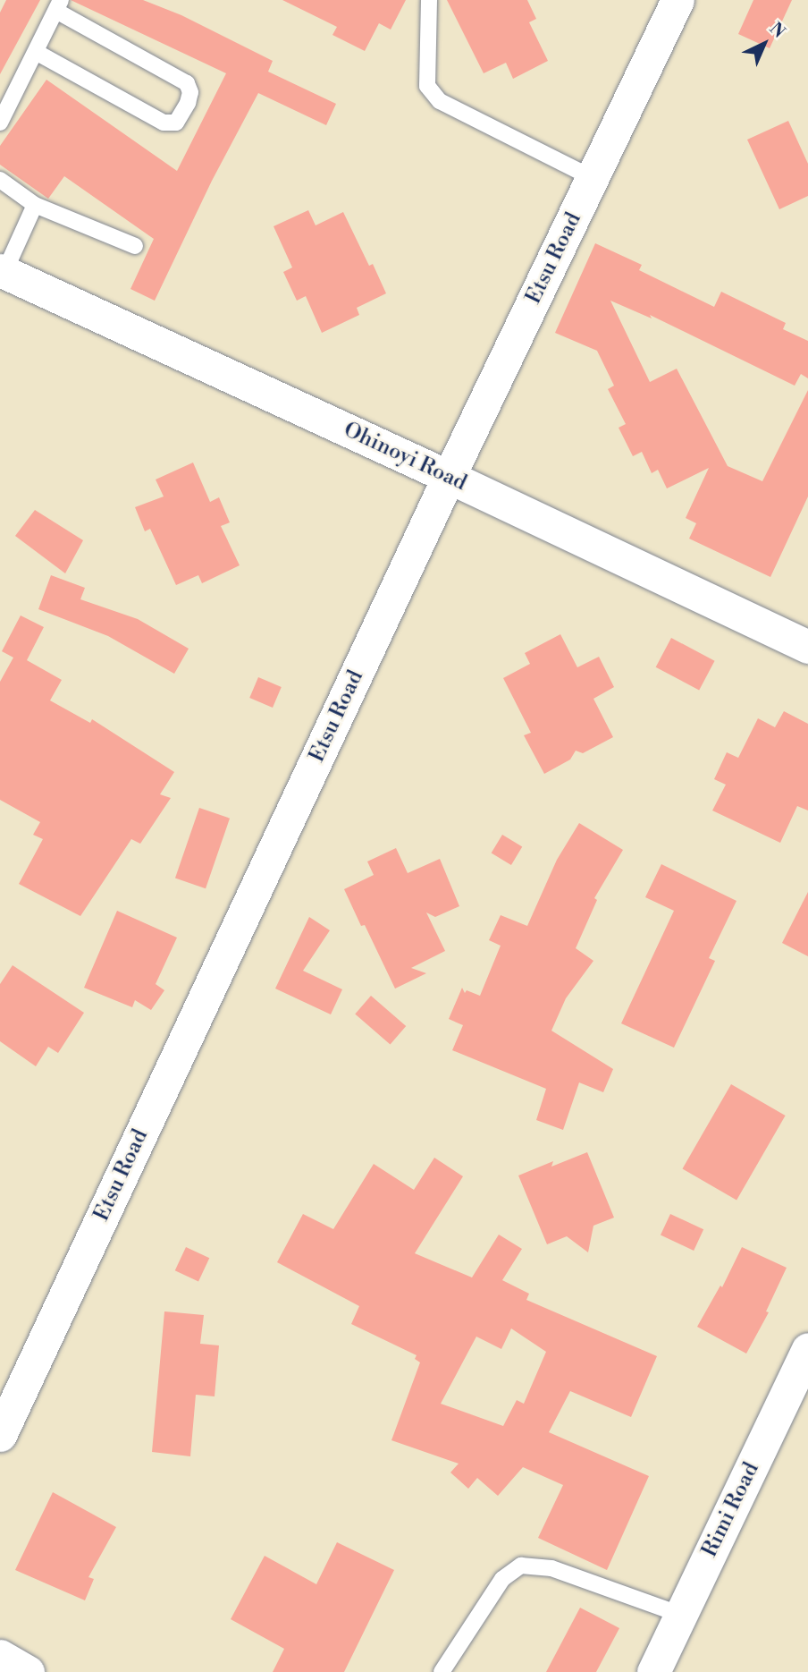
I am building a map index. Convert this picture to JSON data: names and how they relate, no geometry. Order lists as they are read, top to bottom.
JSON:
{
  "streets": {
    "street": ["Etsu Road", "Ohinoyi Road", "Rimi Road"]
  },
  "crossings": [
    ["Etsu Road", "Ohinoyi Road"]
  ],
  "north": "top right"
}
